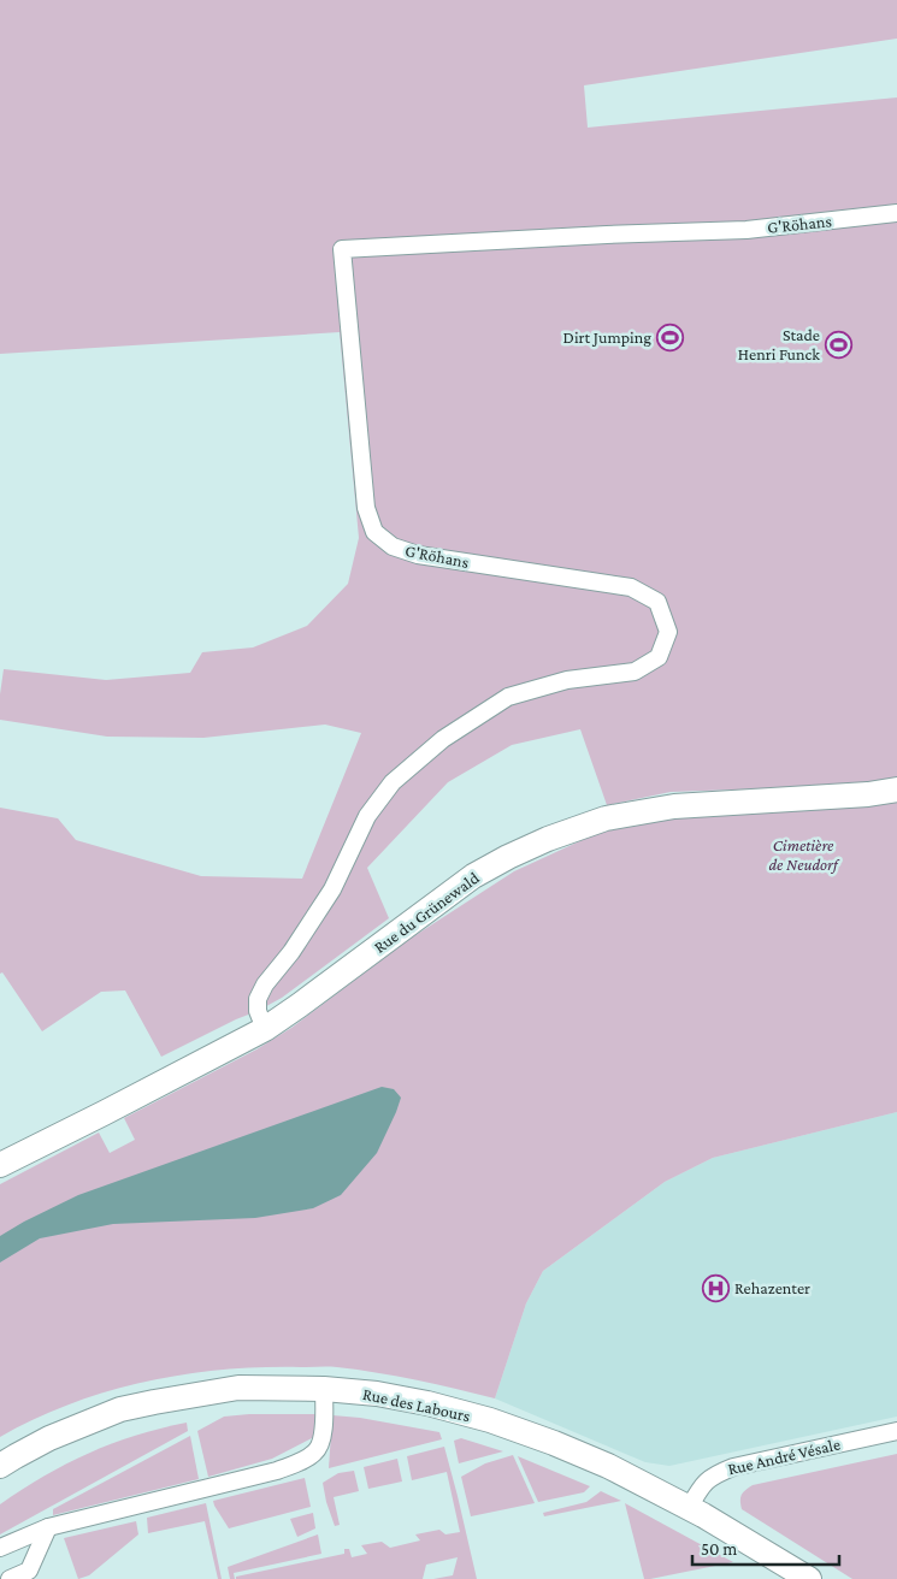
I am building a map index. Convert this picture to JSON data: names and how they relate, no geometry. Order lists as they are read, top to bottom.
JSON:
{
  "streets": {
    "main road": ["Rue du Grünewald", "Rue des Labours"],
    "street": ["G'Röhans", "Rue André Vésale"]
  },
  "crossings": [
    ["G'Röhans", "Rue du Grünewald"],
    ["Rue des Labours", "Rue André Vésale"]
  ],
  "parks": ["Cimetière de Neudorf"],
  "places": {
    "sports": ["Dirt Jumping", "Stade Henri Funck"],
    "hospital": ["Rehazenter"]
  },
  "scale_bar": "50 m"
}
